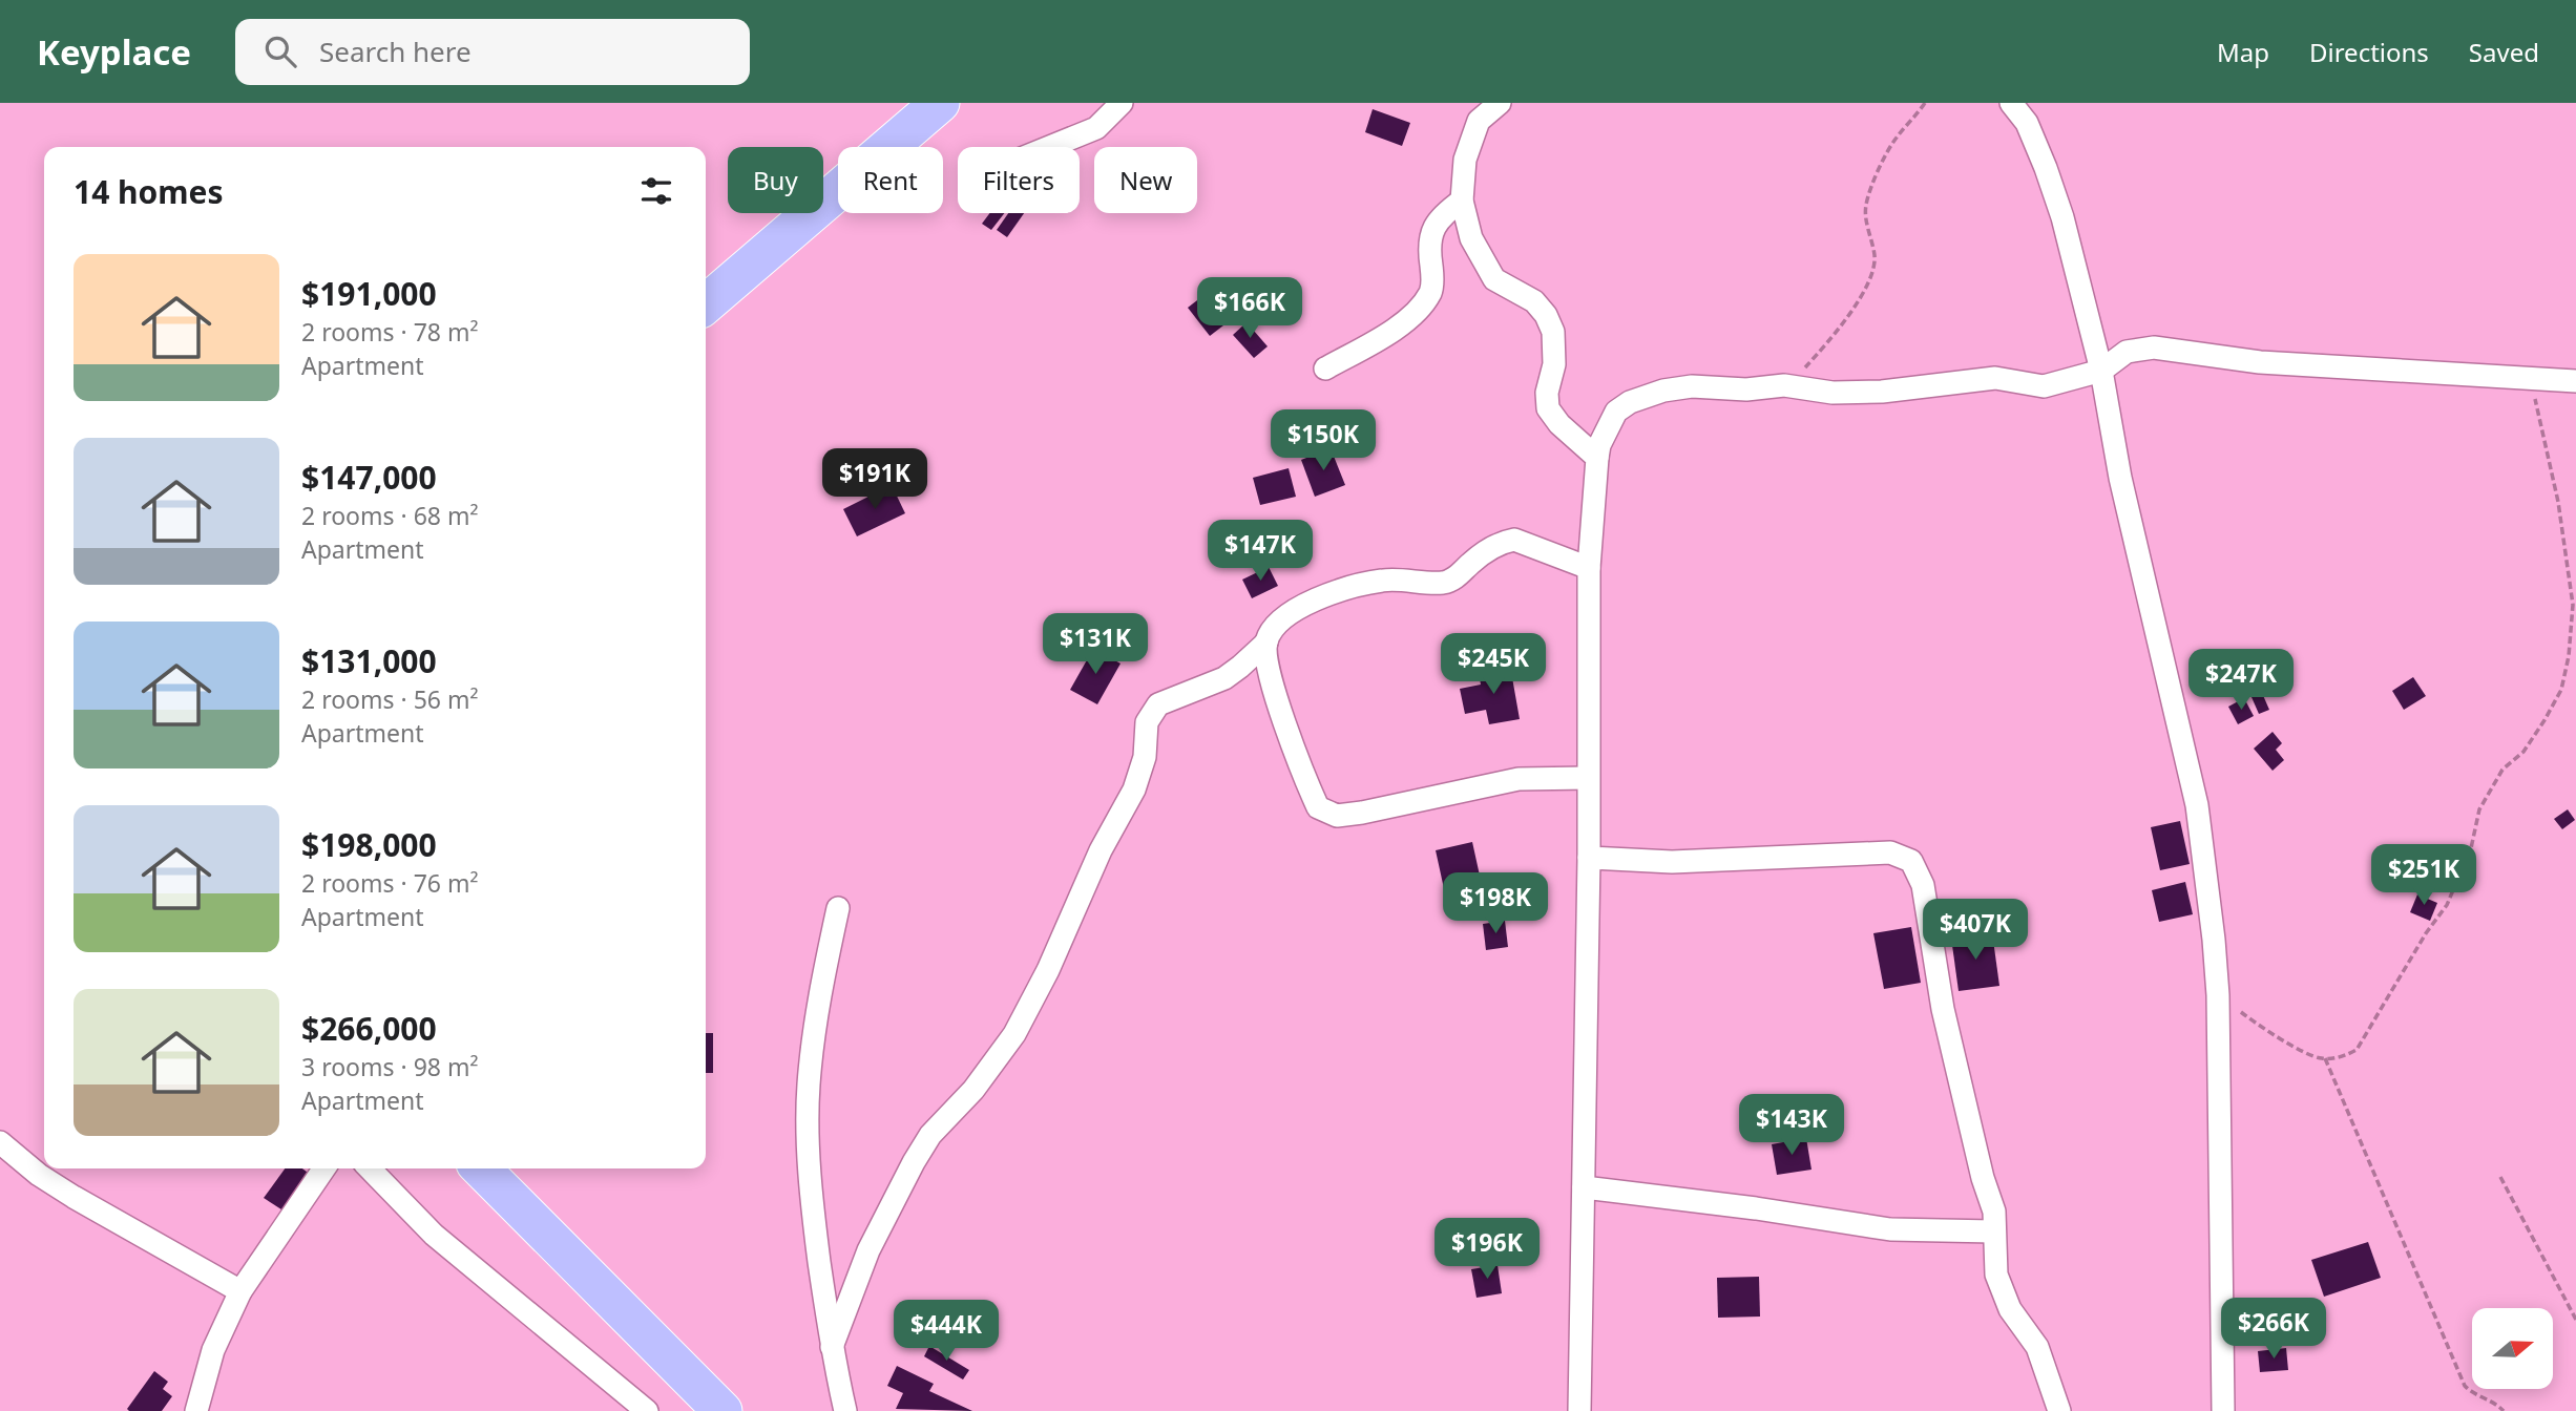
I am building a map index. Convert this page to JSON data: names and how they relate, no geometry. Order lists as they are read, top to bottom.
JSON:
{
  "north": "right",
  "page": {
    "header": "Keyplace",
    "search": "Search here",
    "nav": ["Map", "Directions", "Saved"],
    "chip": [
      "Buy",
      "Rent",
      "Filters",
      "New"
    ],
    "heading": "14 homes",
    "list": [
      {
        "name": "$191,000",
        "note": "2 rooms · 78 m² · Apartment"
      },
      {
        "name": "$147,000",
        "note": "2 rooms · 68 m² · Apartment"
      },
      {
        "name": "$131,000",
        "note": "2 rooms · 56 m² · Apartment"
      },
      {
        "name": "$198,000",
        "note": "2 rooms · 76 m² · Apartment"
      },
      {
        "name": "$266,000",
        "note": "3 rooms · 98 m² · Apartment"
      }
    ],
    "price": [
      "$166K",
      "$150K",
      "$191K",
      "$147K",
      "$131K",
      "$245K",
      "$247K",
      "$251K",
      "$198K",
      "$407K",
      "$143K",
      "$196K",
      "$266K",
      "$444K"
    ]
  }
}
